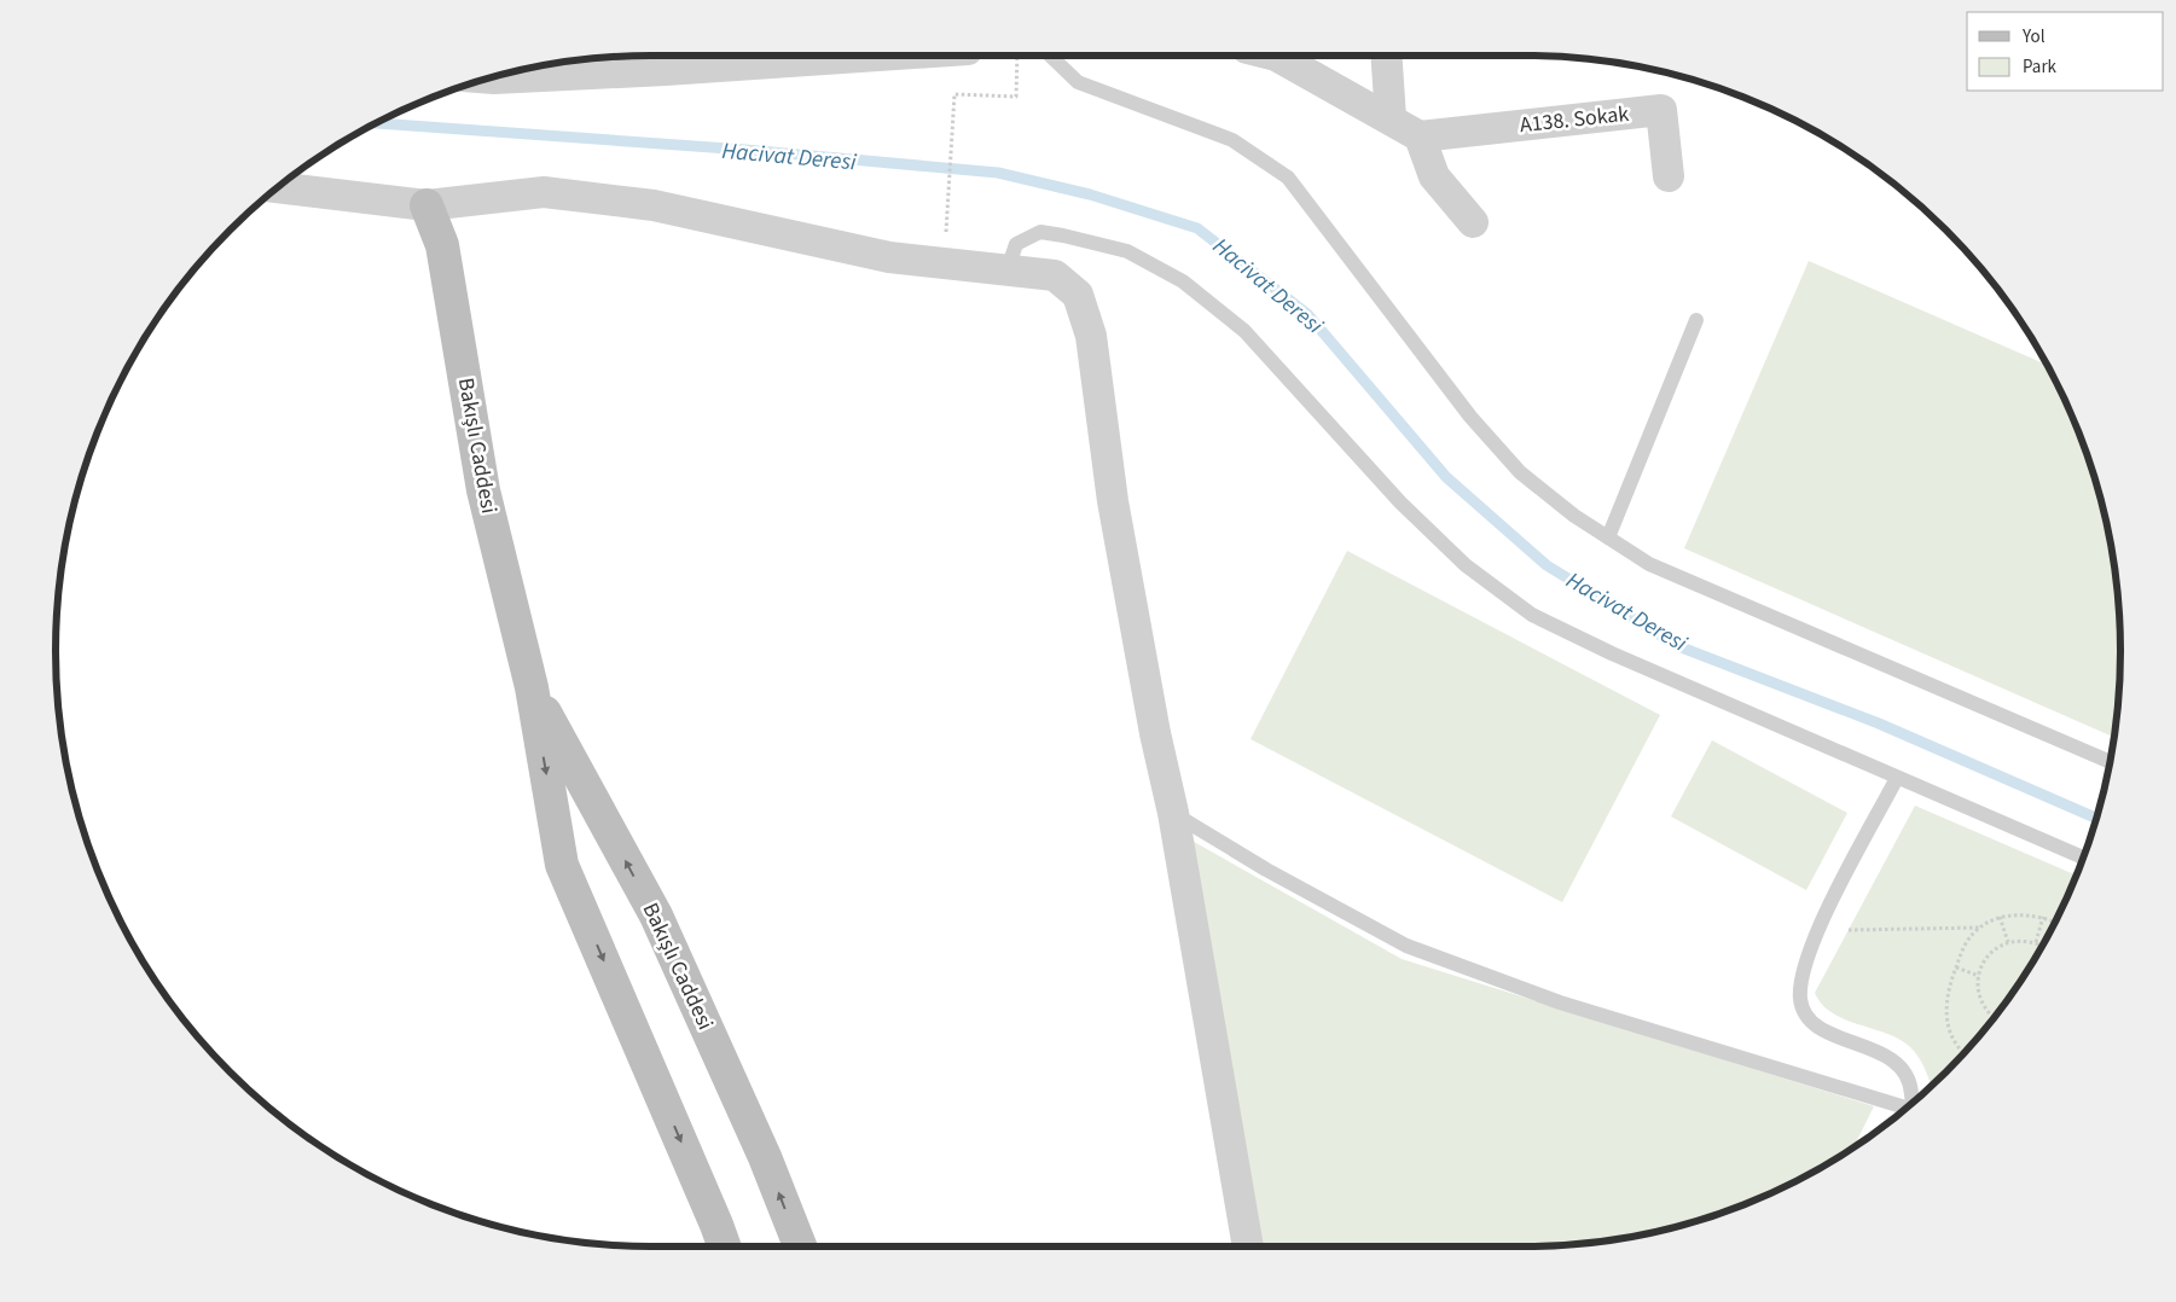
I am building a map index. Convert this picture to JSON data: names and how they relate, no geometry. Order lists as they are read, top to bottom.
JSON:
{
  "streets": {
    "street": ["A138. Sokak", "Bakışlı Caddesi"]
  },
  "water": ["Hacivat Deresi"],
  "legend": ["Yol", "Park"]
}
